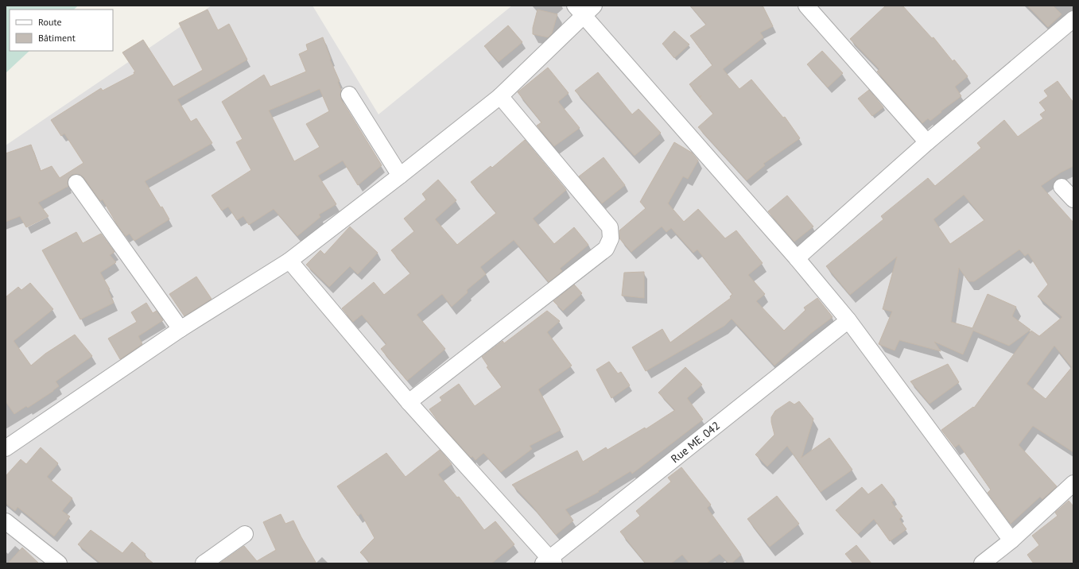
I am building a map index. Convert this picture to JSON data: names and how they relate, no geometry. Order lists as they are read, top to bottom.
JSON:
{
  "streets": {
    "street": ["Rue ME. 042"]
  },
  "legend": ["Route", "Bâtiment"]
}
